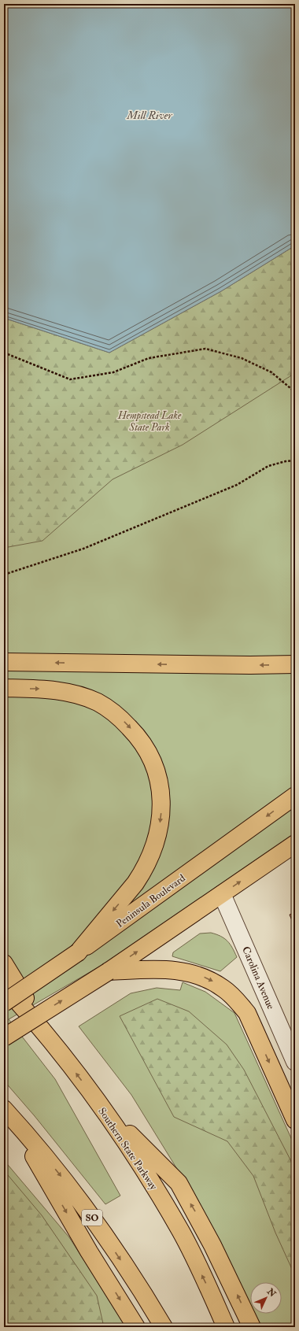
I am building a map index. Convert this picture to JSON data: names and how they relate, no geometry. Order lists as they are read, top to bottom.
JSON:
{
  "streets": {
    "main road": ["Peninsula Boulevard", "Southern State Parkway", "SO"],
    "street": ["Carolina Avenue"]
  },
  "water": ["Mill River"],
  "parks": ["Hempstead Lake State Park"],
  "north": "top right"
}
